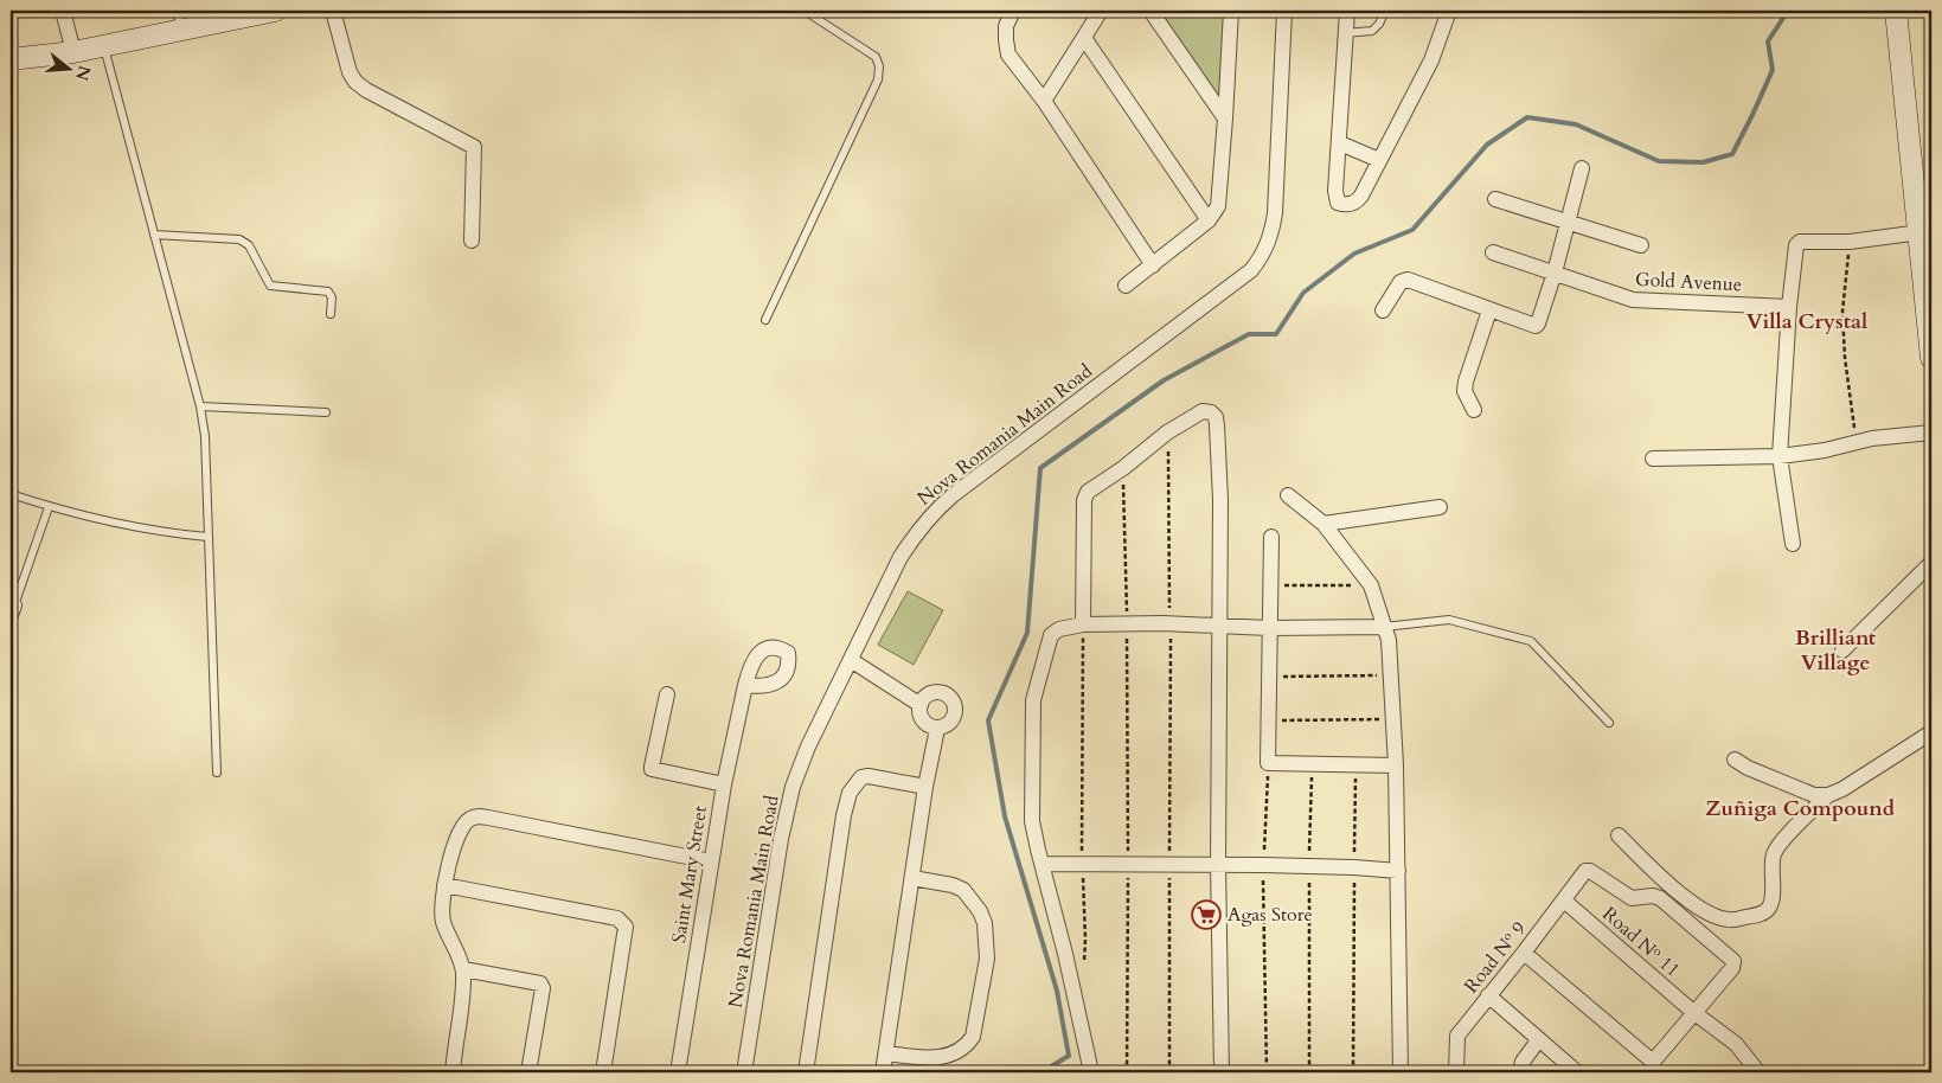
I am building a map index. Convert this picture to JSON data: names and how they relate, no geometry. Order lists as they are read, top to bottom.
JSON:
{
  "streets": {
    "street": [
      "Gold Avenue",
      "Nova Romania Main Road",
      "Saint Mary Street",
      "Road № 11",
      "Road № 9"
    ]
  },
  "crossings": [
    ["Road № 11", "Road № 9"]
  ],
  "districts": ["Villa Crystal", "Brilliant Village", "Zuñiga Compound"],
  "places": {
    "supermarket": ["Agas Store"]
  },
  "north": "right"
}
